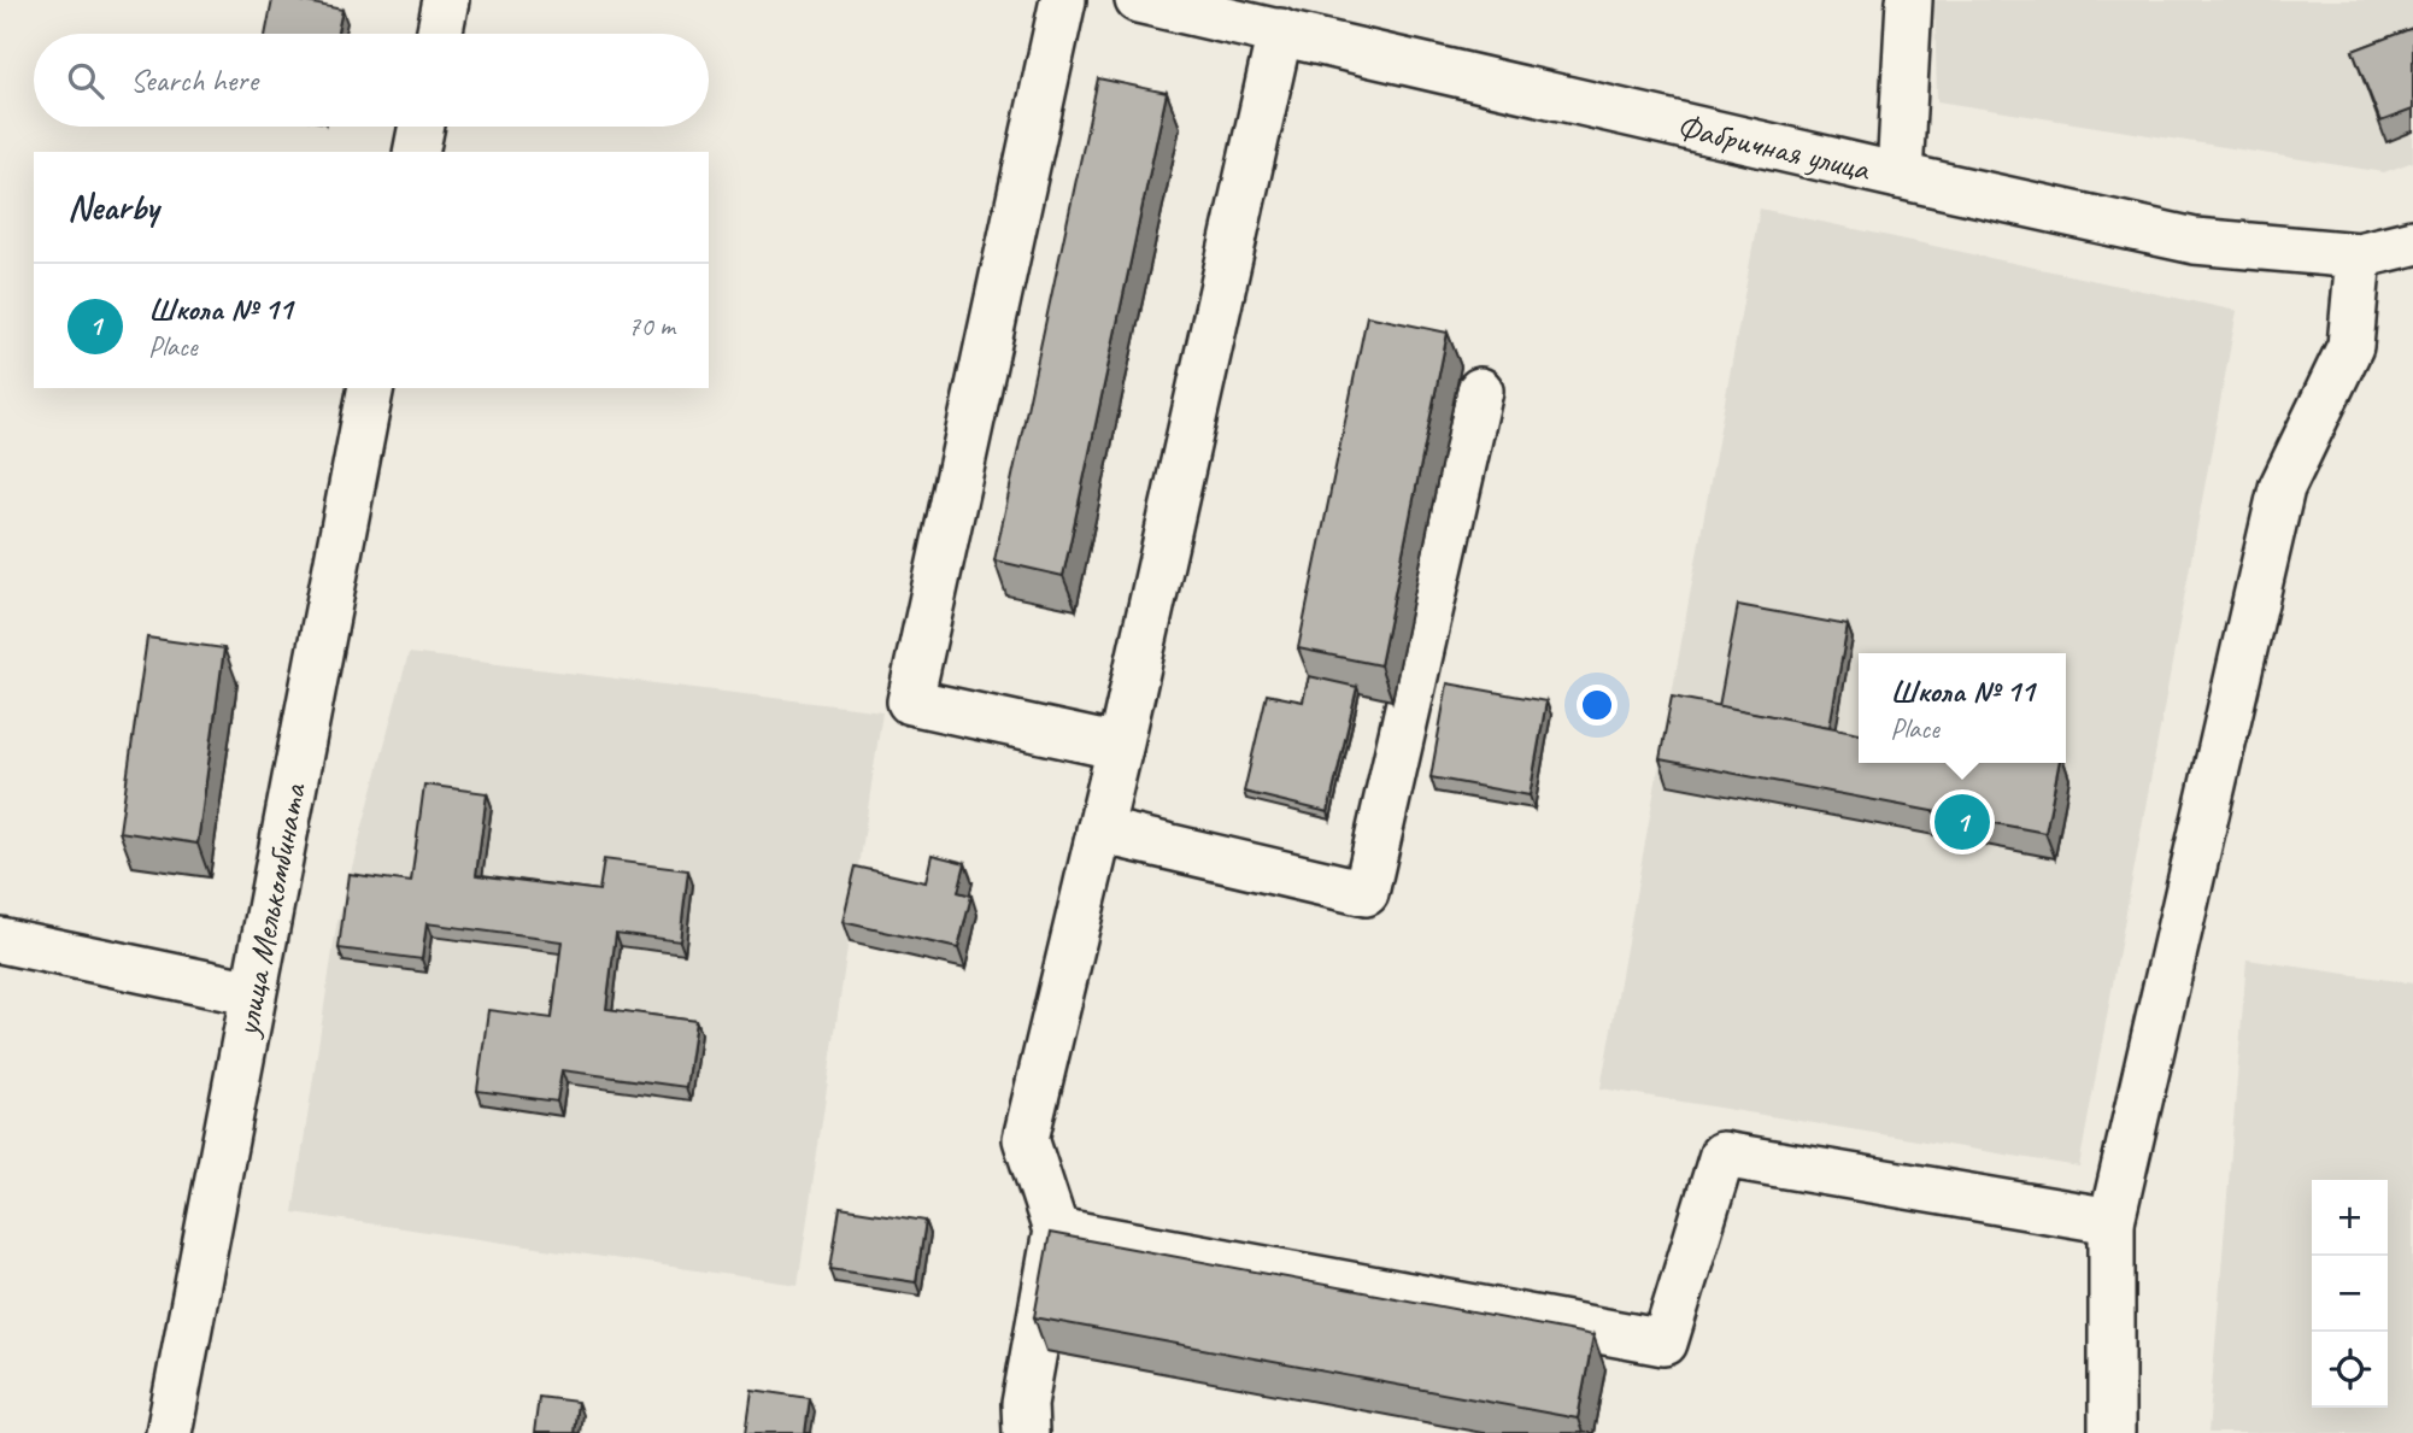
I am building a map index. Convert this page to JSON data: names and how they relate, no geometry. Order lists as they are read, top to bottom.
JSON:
{
  "streets": {
    "street": ["Фабричная улица", "улица Мелькомбината"]
  },
  "page": {
    "search": "Search here",
    "heading": "Nearby",
    "list": [
      {
        "mark": "1",
        "name": "Школа № 11",
        "note": "Place",
        "value": "70 m"
      }
    ],
    "popup": ["Школа № 11", "Place"],
    "pins": "1",
    "map_buttons": ["+", "−"]
  }
}
